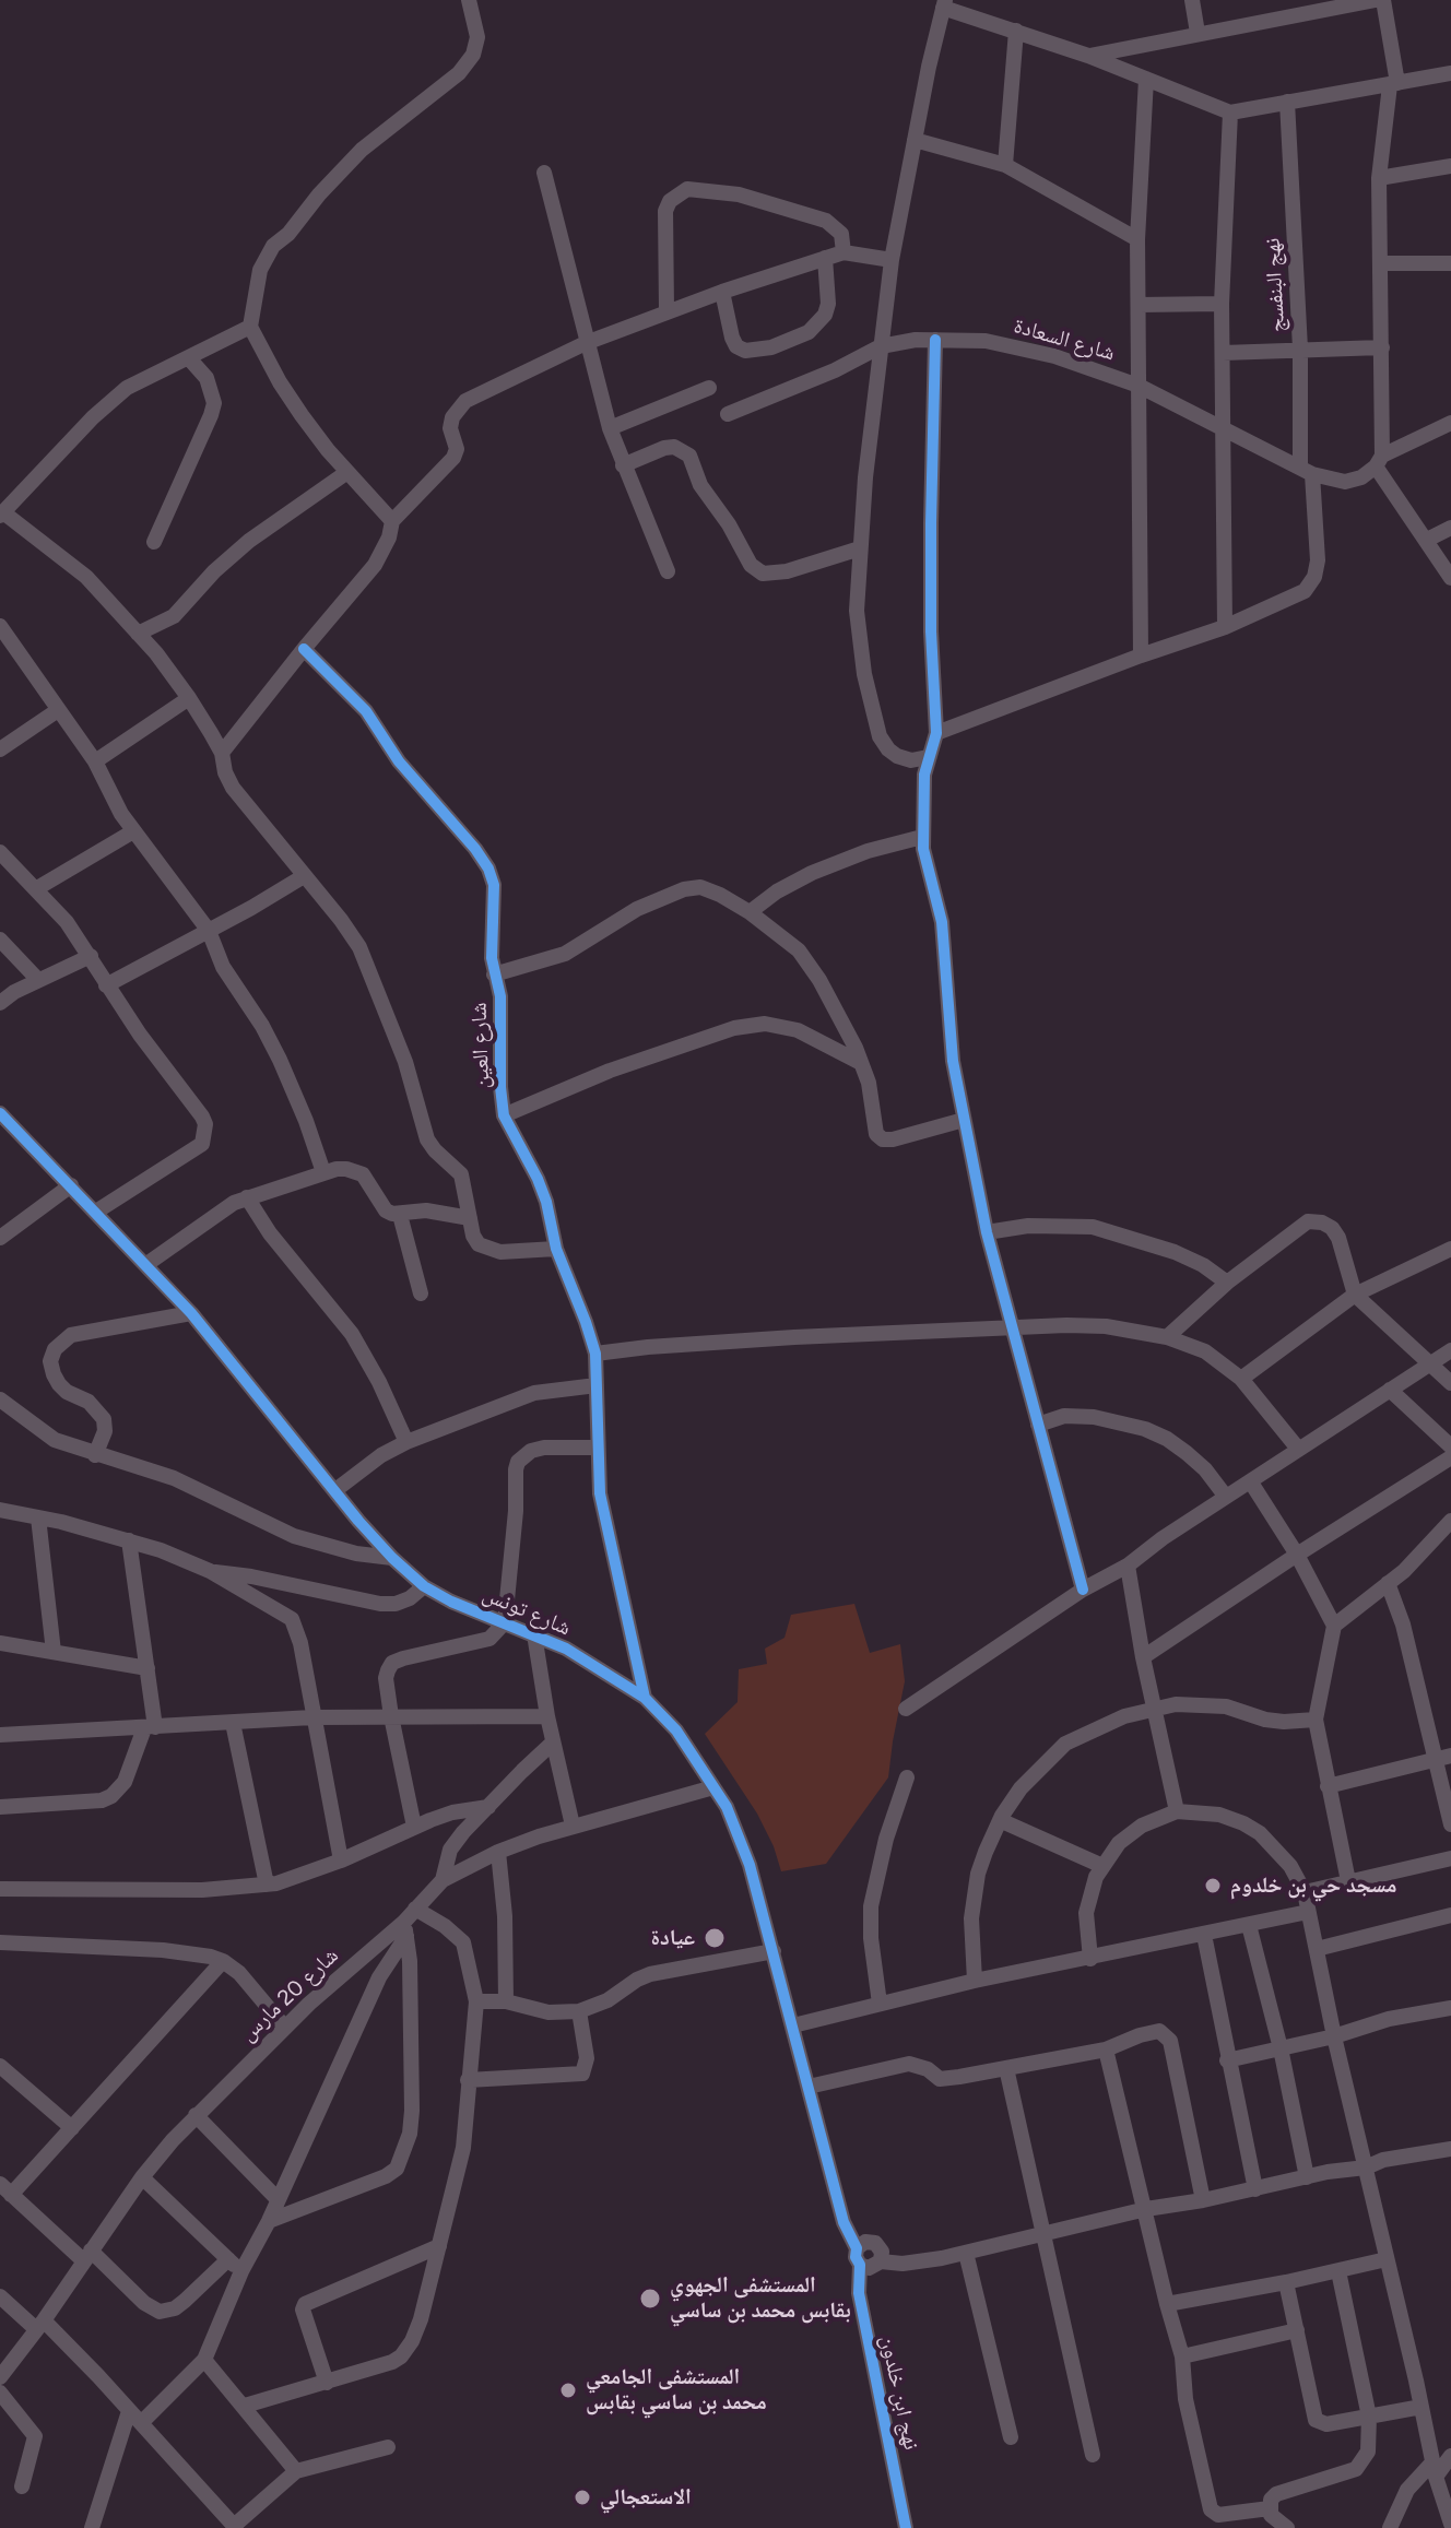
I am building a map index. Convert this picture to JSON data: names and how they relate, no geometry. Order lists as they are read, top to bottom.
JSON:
{
  "streets": {
    "street": [
      "نهج البنفسج",
      "شارع السعادة",
      "شارع العين",
      "شارع تونس",
      "شارع 20 مارس",
      "نهج ابن خلدون"
    ]
  },
  "crossings": [
    ["نهج البنفسج", "شارع السعادة"],
    ["شارع العين", "شارع تونس"],
    ["شارع تونس", "شارع 20 مارس"],
    ["شارع تونس", "نهج ابن خلدون"]
  ],
  "places": [
    "مسجد حي بن خلدوم",
    "عيادة",
    "المستشفى الجهوي بقابس محمد بن ساسي",
    "المستشفى الجامعي محمد بن ساسي بقابس",
    "الاستعجالي"
  ]
}
